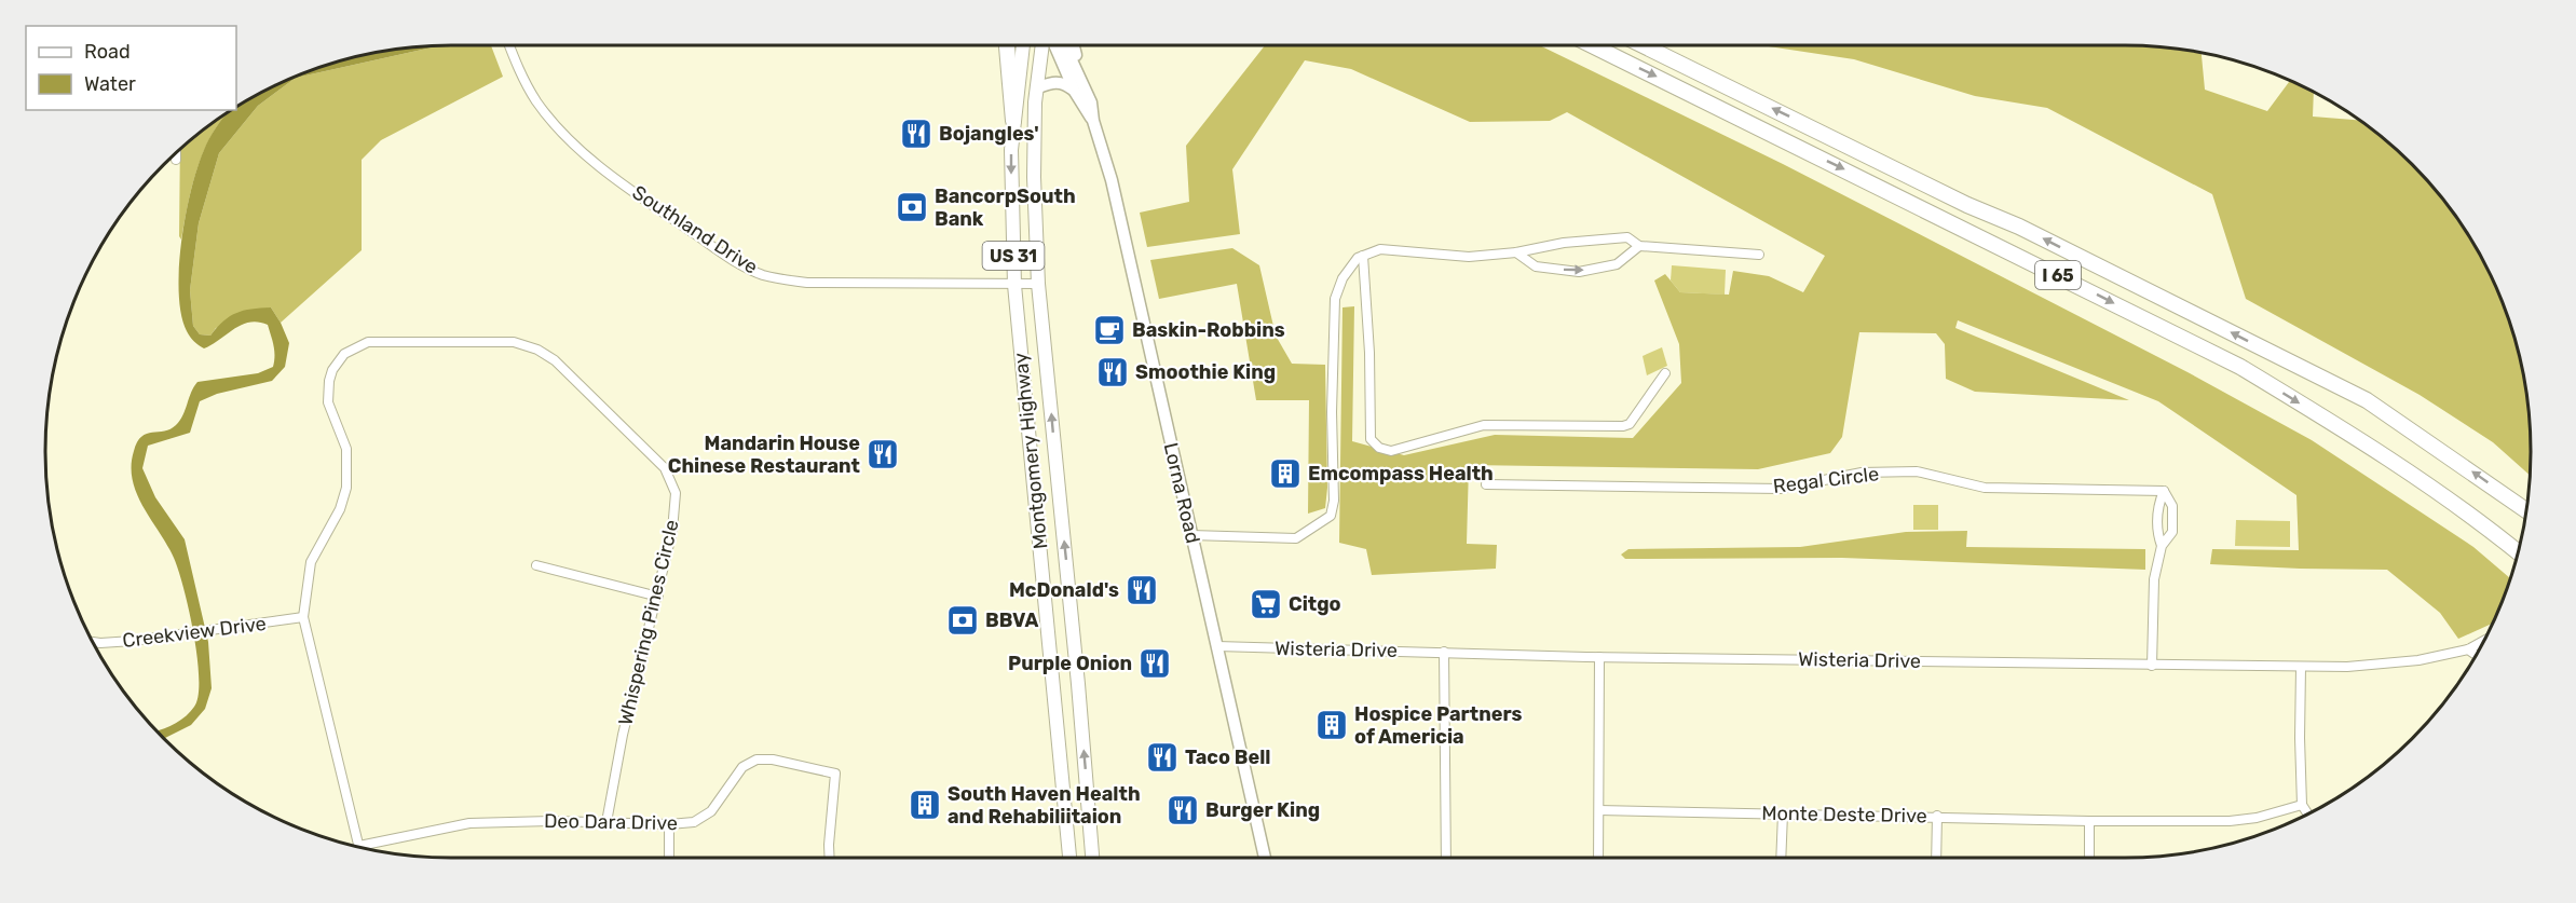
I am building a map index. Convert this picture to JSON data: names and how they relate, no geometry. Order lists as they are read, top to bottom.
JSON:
{
  "streets": {
    "highway": ["I 65"],
    "main road": ["US 31", "Montgomery Highway"],
    "street": [
      "Southland Drive",
      "Regal Circle",
      "Lorna Road",
      "Whispering Pines Circle",
      "Creekview Drive",
      "Wisteria Drive",
      "Monte Deste Drive",
      "Deo Dara Drive"
    ]
  },
  "crossings": [
    ["Southland Drive", "Montgomery Highway"],
    ["Lorna Road", "Wisteria Drive"],
    ["Whispering Pines Circle", "Creekview Drive"],
    ["Whispering Pines Circle", "Deo Dara Drive"]
  ],
  "places": {
    "restaurant": [
      "Bojangles'",
      "Smoothie King",
      "Mandarin House Chinese Restaurant",
      "McDonald's",
      "Purple Onion",
      "Taco Bell",
      "Burger King"
    ],
    "bank": ["BancorpSouth Bank", "BBVA"],
    "cafe": ["Baskin-Robbins"],
    "building": ["Emcompass Health", "Hospice Partners of Americia", "South Haven Health and Rehabiliitaion"],
    "supermarket": ["Citgo"]
  },
  "legend": ["Road", "Water"]
}
